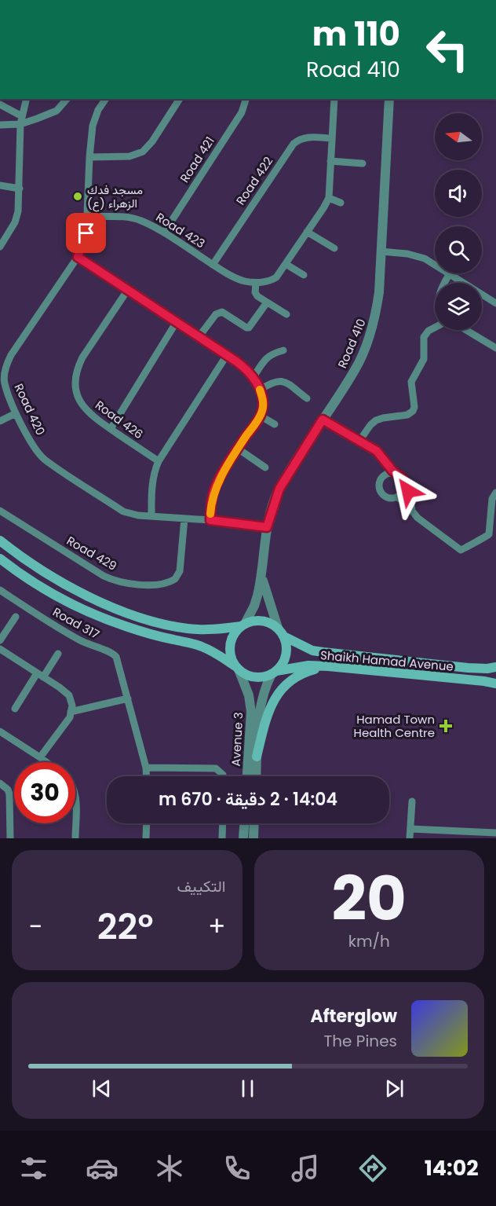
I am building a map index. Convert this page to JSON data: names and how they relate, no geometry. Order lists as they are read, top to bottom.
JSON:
{
  "streets": {
    "main road": ["Shaikh Hamad Avenue"],
    "street": [
      "Road 421",
      "Road 422",
      "Road 423",
      "Road 410",
      "Road 420",
      "Road 426",
      "Road 429",
      "Road 317",
      "Avenue 3"
    ]
  },
  "crossings": [
    ["Road 421", "Road 423"],
    ["Road 422", "Road 423"],
    ["Road 423", "Road 420"],
    ["Road 410", "Road 420"],
    ["Road 410", "Shaikh Hamad Avenue"],
    ["Road 410", "Avenue 3"],
    ["Road 420", "Road 429"],
    ["Shaikh Hamad Avenue", "Avenue 3"]
  ],
  "places": {
    "other": ["مسجد فدك الزهراء (ع)"],
    "health": ["Hamad Town Health Centre"]
  },
  "north": "left",
  "page": {
    "turn": ["110 m", "Road 410"],
    "limit": "30",
    "trip": "14:04 · 2 دقيقة · 670 m",
    "tile": [
      ["20", "km/h"],
      "التكييف"
    ],
    "heat": ["−", "22°", "+"],
    "song": ["Afterglow", "The Pines"],
    "tabs": "14:02"
  }
}
